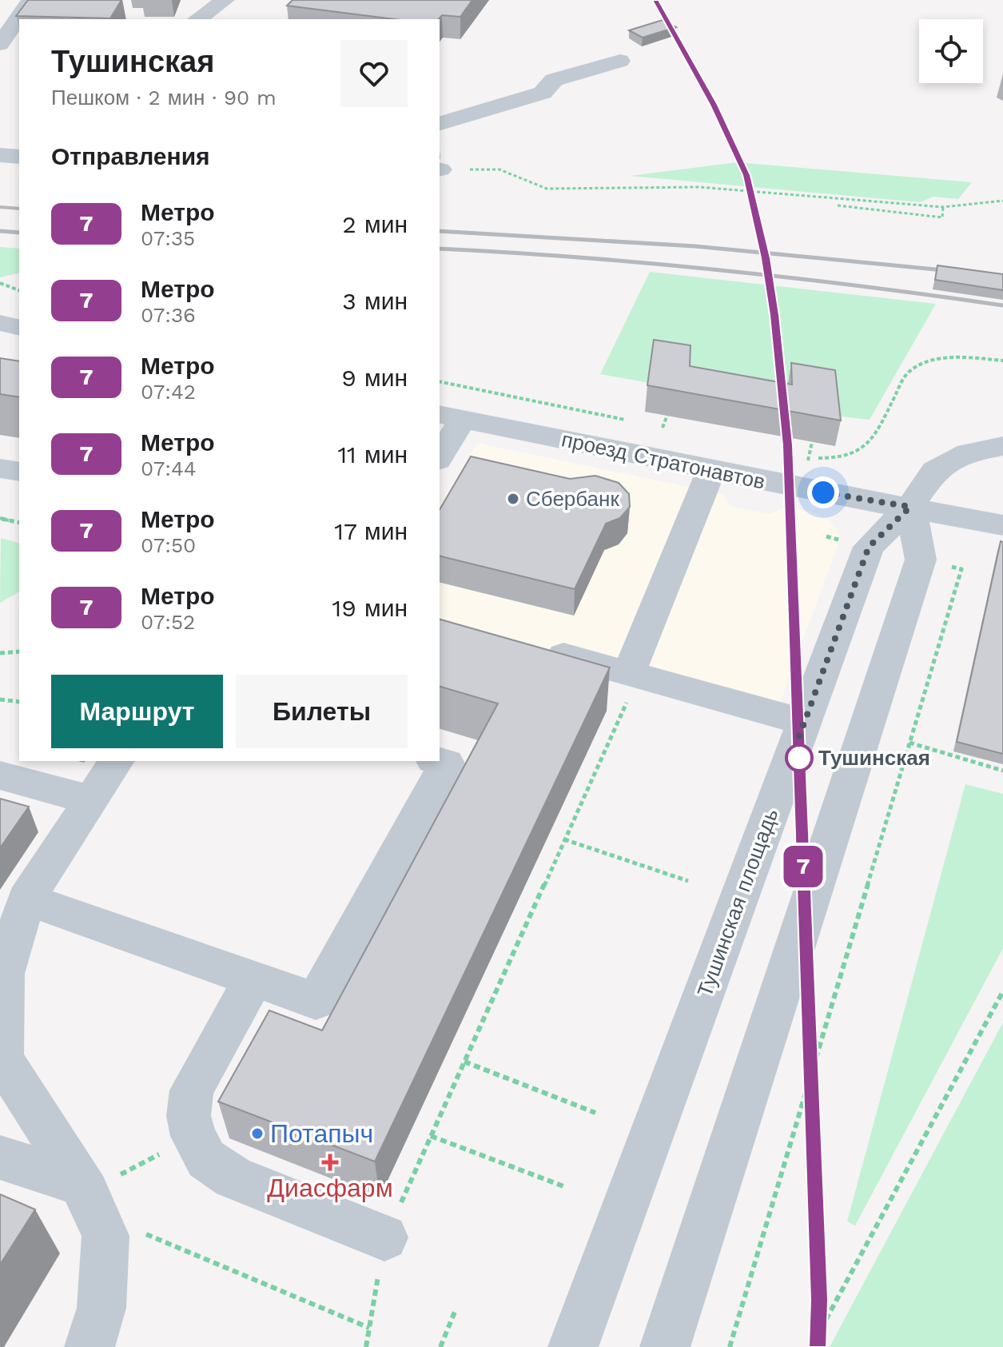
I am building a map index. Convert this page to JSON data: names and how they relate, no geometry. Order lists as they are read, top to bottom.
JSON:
{
  "streets": {
    "street": ["проезд Стратонавтов", "Тушинская площадь"]
  },
  "crossings": [
    ["проезд Стратонавтов", "Тушинская площадь"]
  ],
  "places": {
    "other": ["Сбербанк", "Тушинская", "Потапыч"],
    "health": ["Диасфарм"]
  },
  "lines": ["metro line 7"],
  "page": {
    "on_map": "7",
    "heading": [
      ["Тушинская", "Пешком · 2 мин · 90 m"],
      "Отправления"
    ],
    "list": [
      {
        "mark": "7",
        "name": "Метро",
        "note": "07:35",
        "value": "2 мин"
      },
      {
        "mark": "7",
        "name": "Метро",
        "note": "07:36",
        "value": "3 мин"
      },
      {
        "mark": "7",
        "name": "Метро",
        "note": "07:42",
        "value": "9 мин"
      },
      {
        "mark": "7",
        "name": "Метро",
        "note": "07:44",
        "value": "11 мин"
      },
      {
        "mark": "7",
        "name": "Метро",
        "note": "07:50",
        "value": "17 мин"
      },
      {
        "mark": "7",
        "name": "Метро",
        "note": "07:52",
        "value": "19 мин"
      }
    ],
    "buttons": ["Маршрут", "Билеты"]
  }
}
